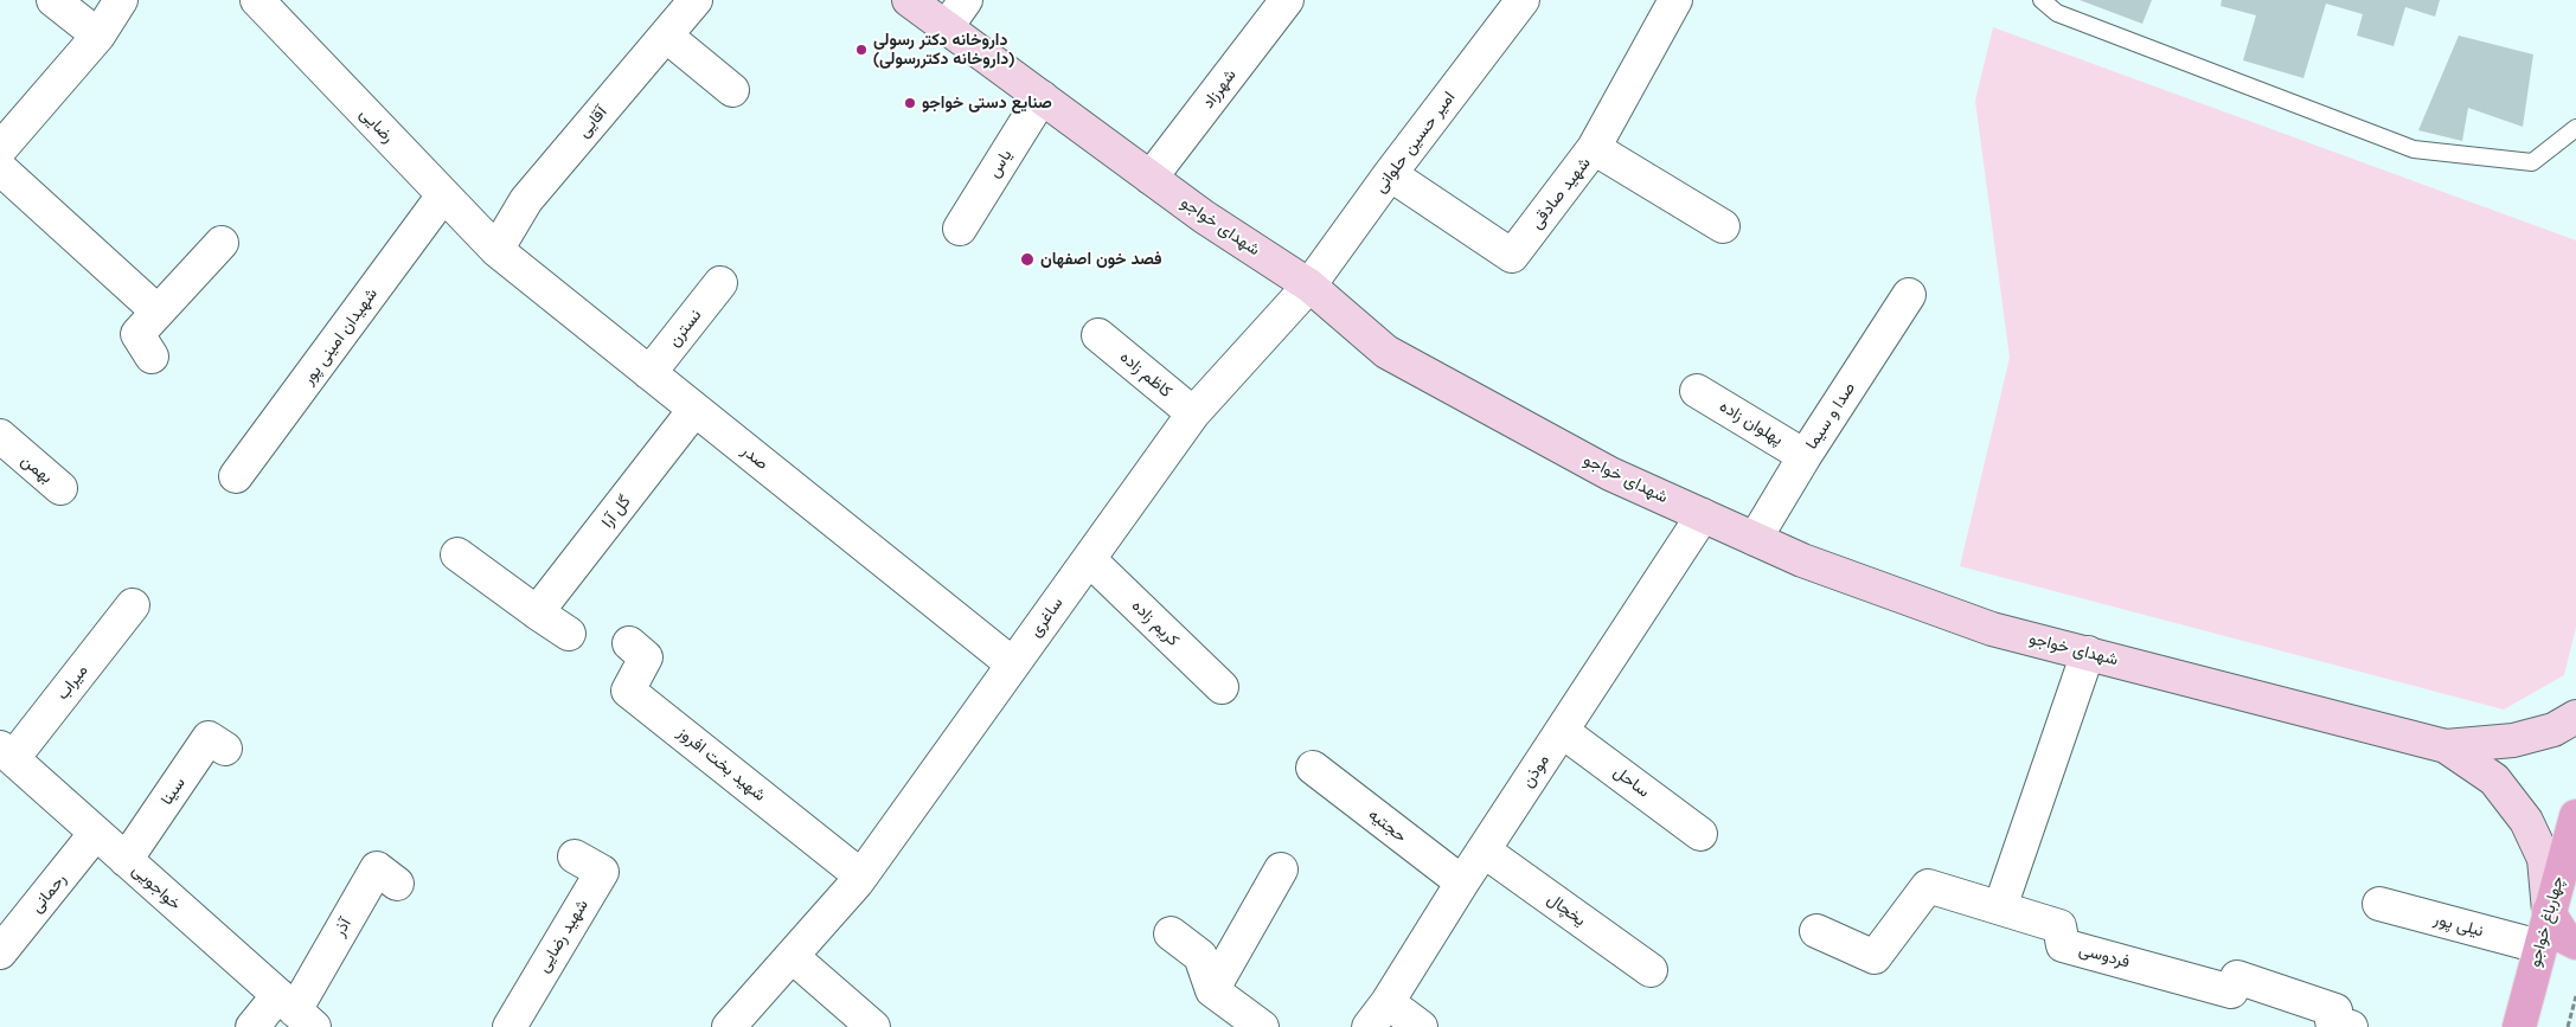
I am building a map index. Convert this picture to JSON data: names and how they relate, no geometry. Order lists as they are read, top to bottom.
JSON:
{
  "streets": {
    "main road": ["شهدای خواجو", "چهارباغ خواجو"],
    "street": [
      "شهرزاد",
      "آقایی",
      "رضایی",
      "امیر حسین حلوانی",
      "یاس",
      "شهید صادقی",
      "نسترن",
      "شهیدان امینی پور",
      "کاظم زاده",
      "صدا و سیما",
      "پهلوان زاده",
      "صدر",
      "بهمن",
      "گل آرا",
      "ساغری",
      "کریم زاده",
      "میراب",
      "شهید بخت افروز",
      "موذن",
      "ساحل",
      "سینا",
      "حجتیه",
      "خواجویی",
      "رحمانی",
      "یخچال",
      "نیلی پور",
      "آذر",
      "شهید رضایی",
      "فردوسی"
    ]
  },
  "crossings": [
    ["شهرزاد", "شهدای خواجو"],
    ["آقایی", "رضایی"],
    ["آقایی", "صدر"],
    ["رضایی", "شهیدان امینی پور"],
    ["رضایی", "صدر"],
    ["امیر حسین حلوانی", "شهید صادقی"],
    ["امیر حسین حلوانی", "شهدای خواجو"],
    ["امیر حسین حلوانی", "ساغری"],
    ["یاس", "شهدای خواجو"],
    ["شهدای خواجو", "صدا و سیما"],
    ["شهدای خواجو", "ساغری"],
    ["شهدای خواجو", "موذن"],
    ["نسترن", "صدر"],
    ["کاظم زاده", "ساغری"],
    ["صدا و سیما", "پهلوان زاده"],
    ["صدر", "گل آرا"],
    ["صدر", "ساغری"],
    ["ساغری", "کریم زاده"],
    ["ساغری", "شهید بخت افروز"],
    ["میراب", "خواجویی"],
    ["موذن", "ساحل"],
    ["موذن", "حجتیه"],
    ["موذن", "یخچال"],
    ["سینا", "خواجویی"],
    ["خواجویی", "رحمانی"],
    ["خواجویی", "آذر"],
    ["چهارباغ خواجو", "نیلی پور"]
  ],
  "places": ["داروخانه دکتر رسولی (داروخانه دکتررسولی)", "صنایع دستی خواجو", "فصد خون اصفهان"]
}
